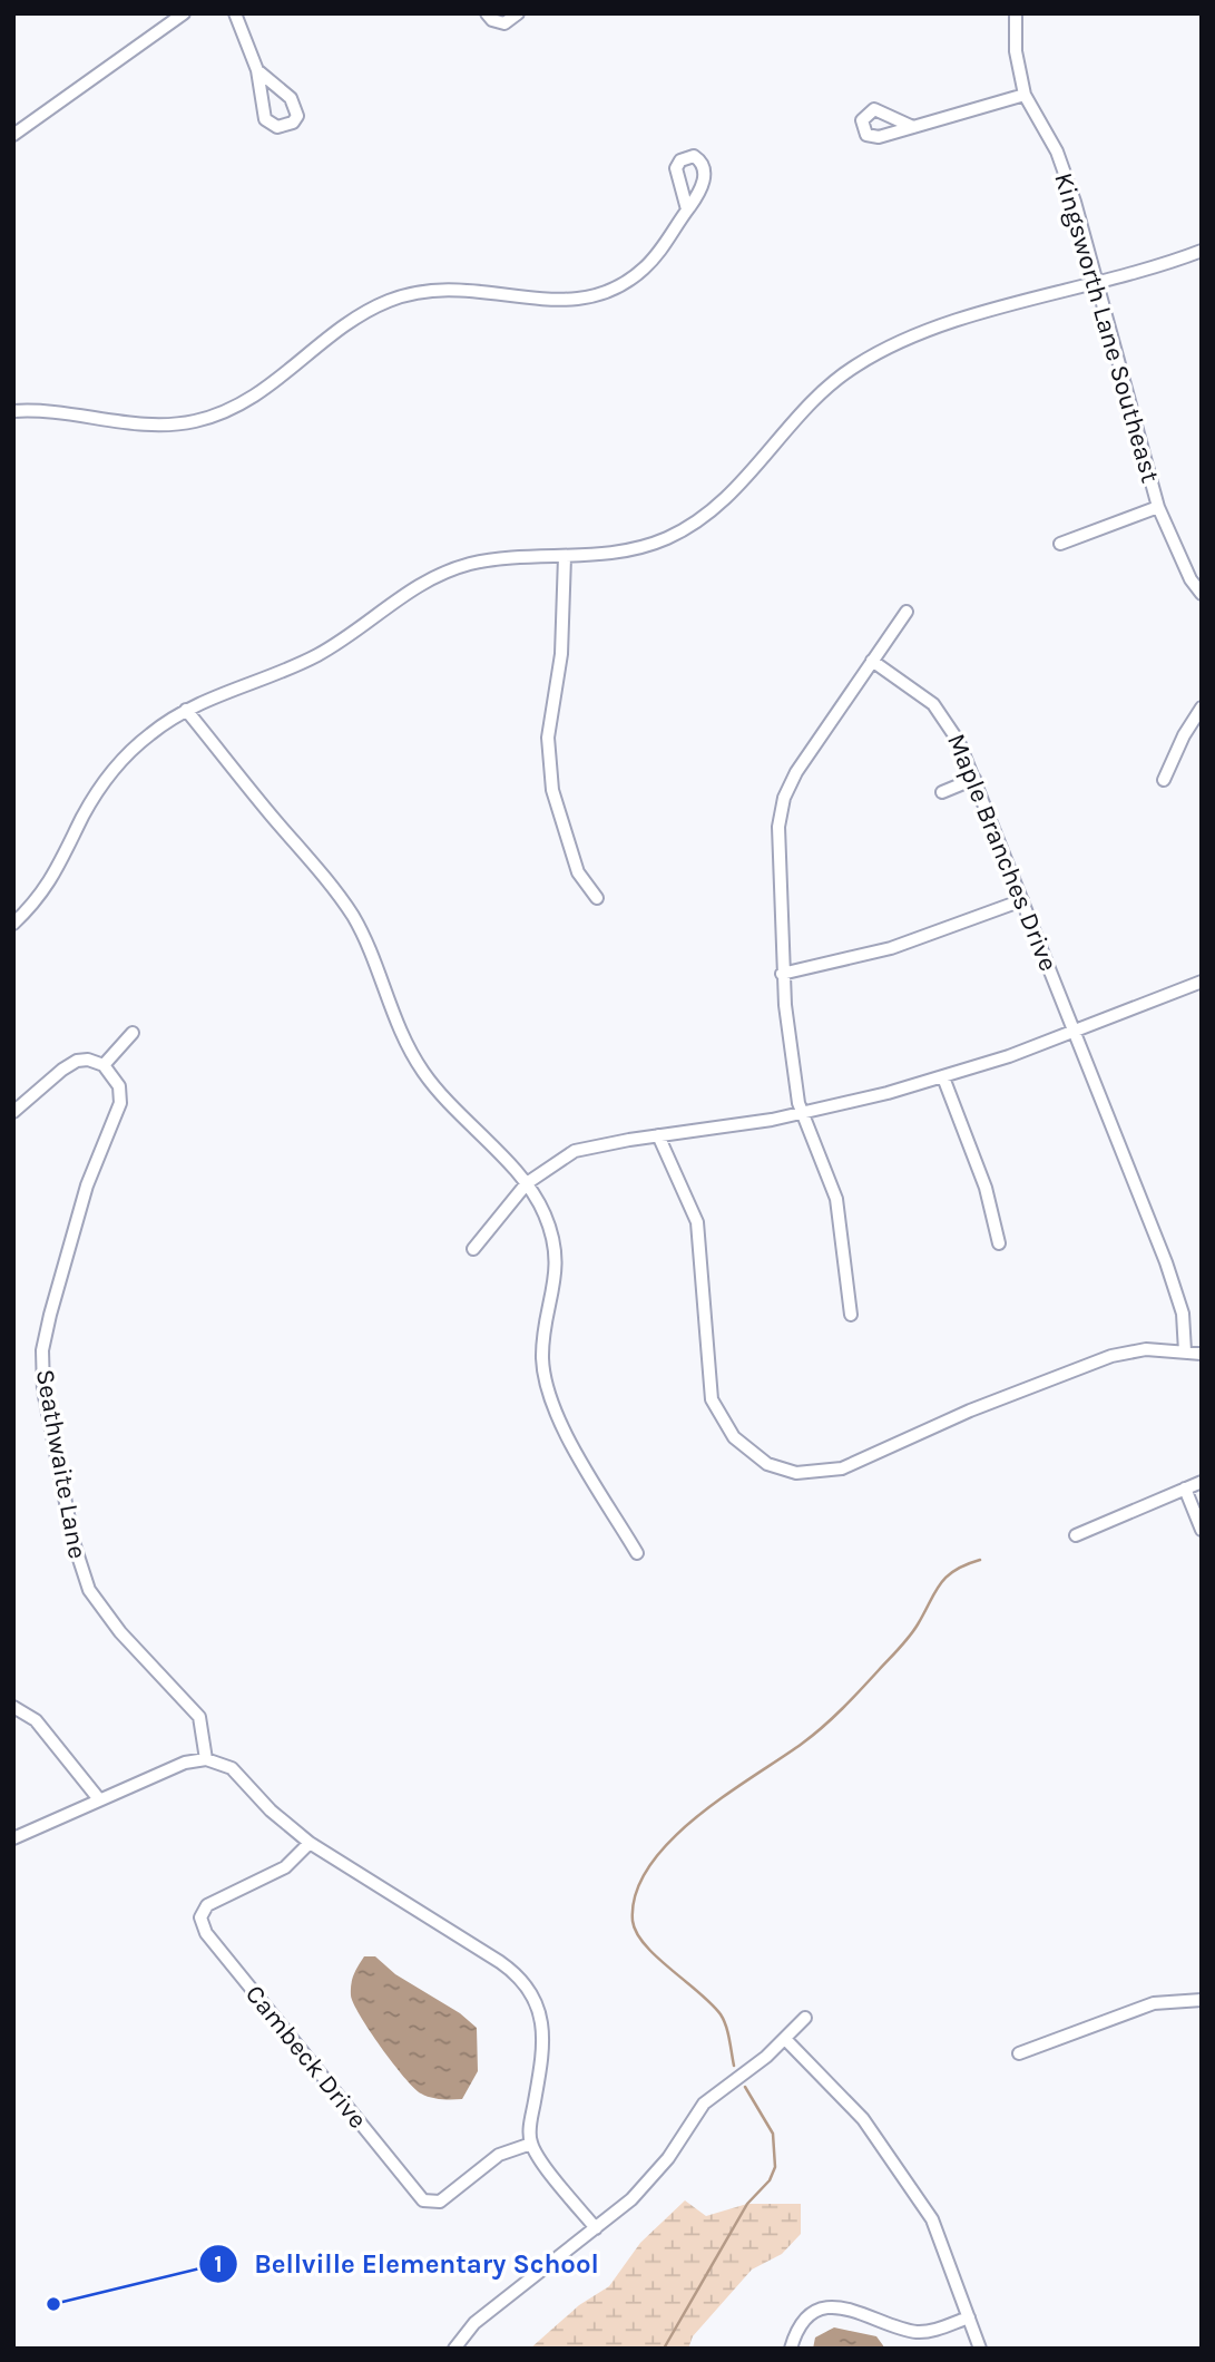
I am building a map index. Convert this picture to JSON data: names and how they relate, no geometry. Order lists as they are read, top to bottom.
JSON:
{
  "streets": {
    "street": [
      "Kingsworth Lane Southeast",
      "Maple Branches Drive",
      "Seathwaite Lane",
      "Cambeck Drive"
    ]
  },
  "places": ["Bellville Elementary School"]
}
